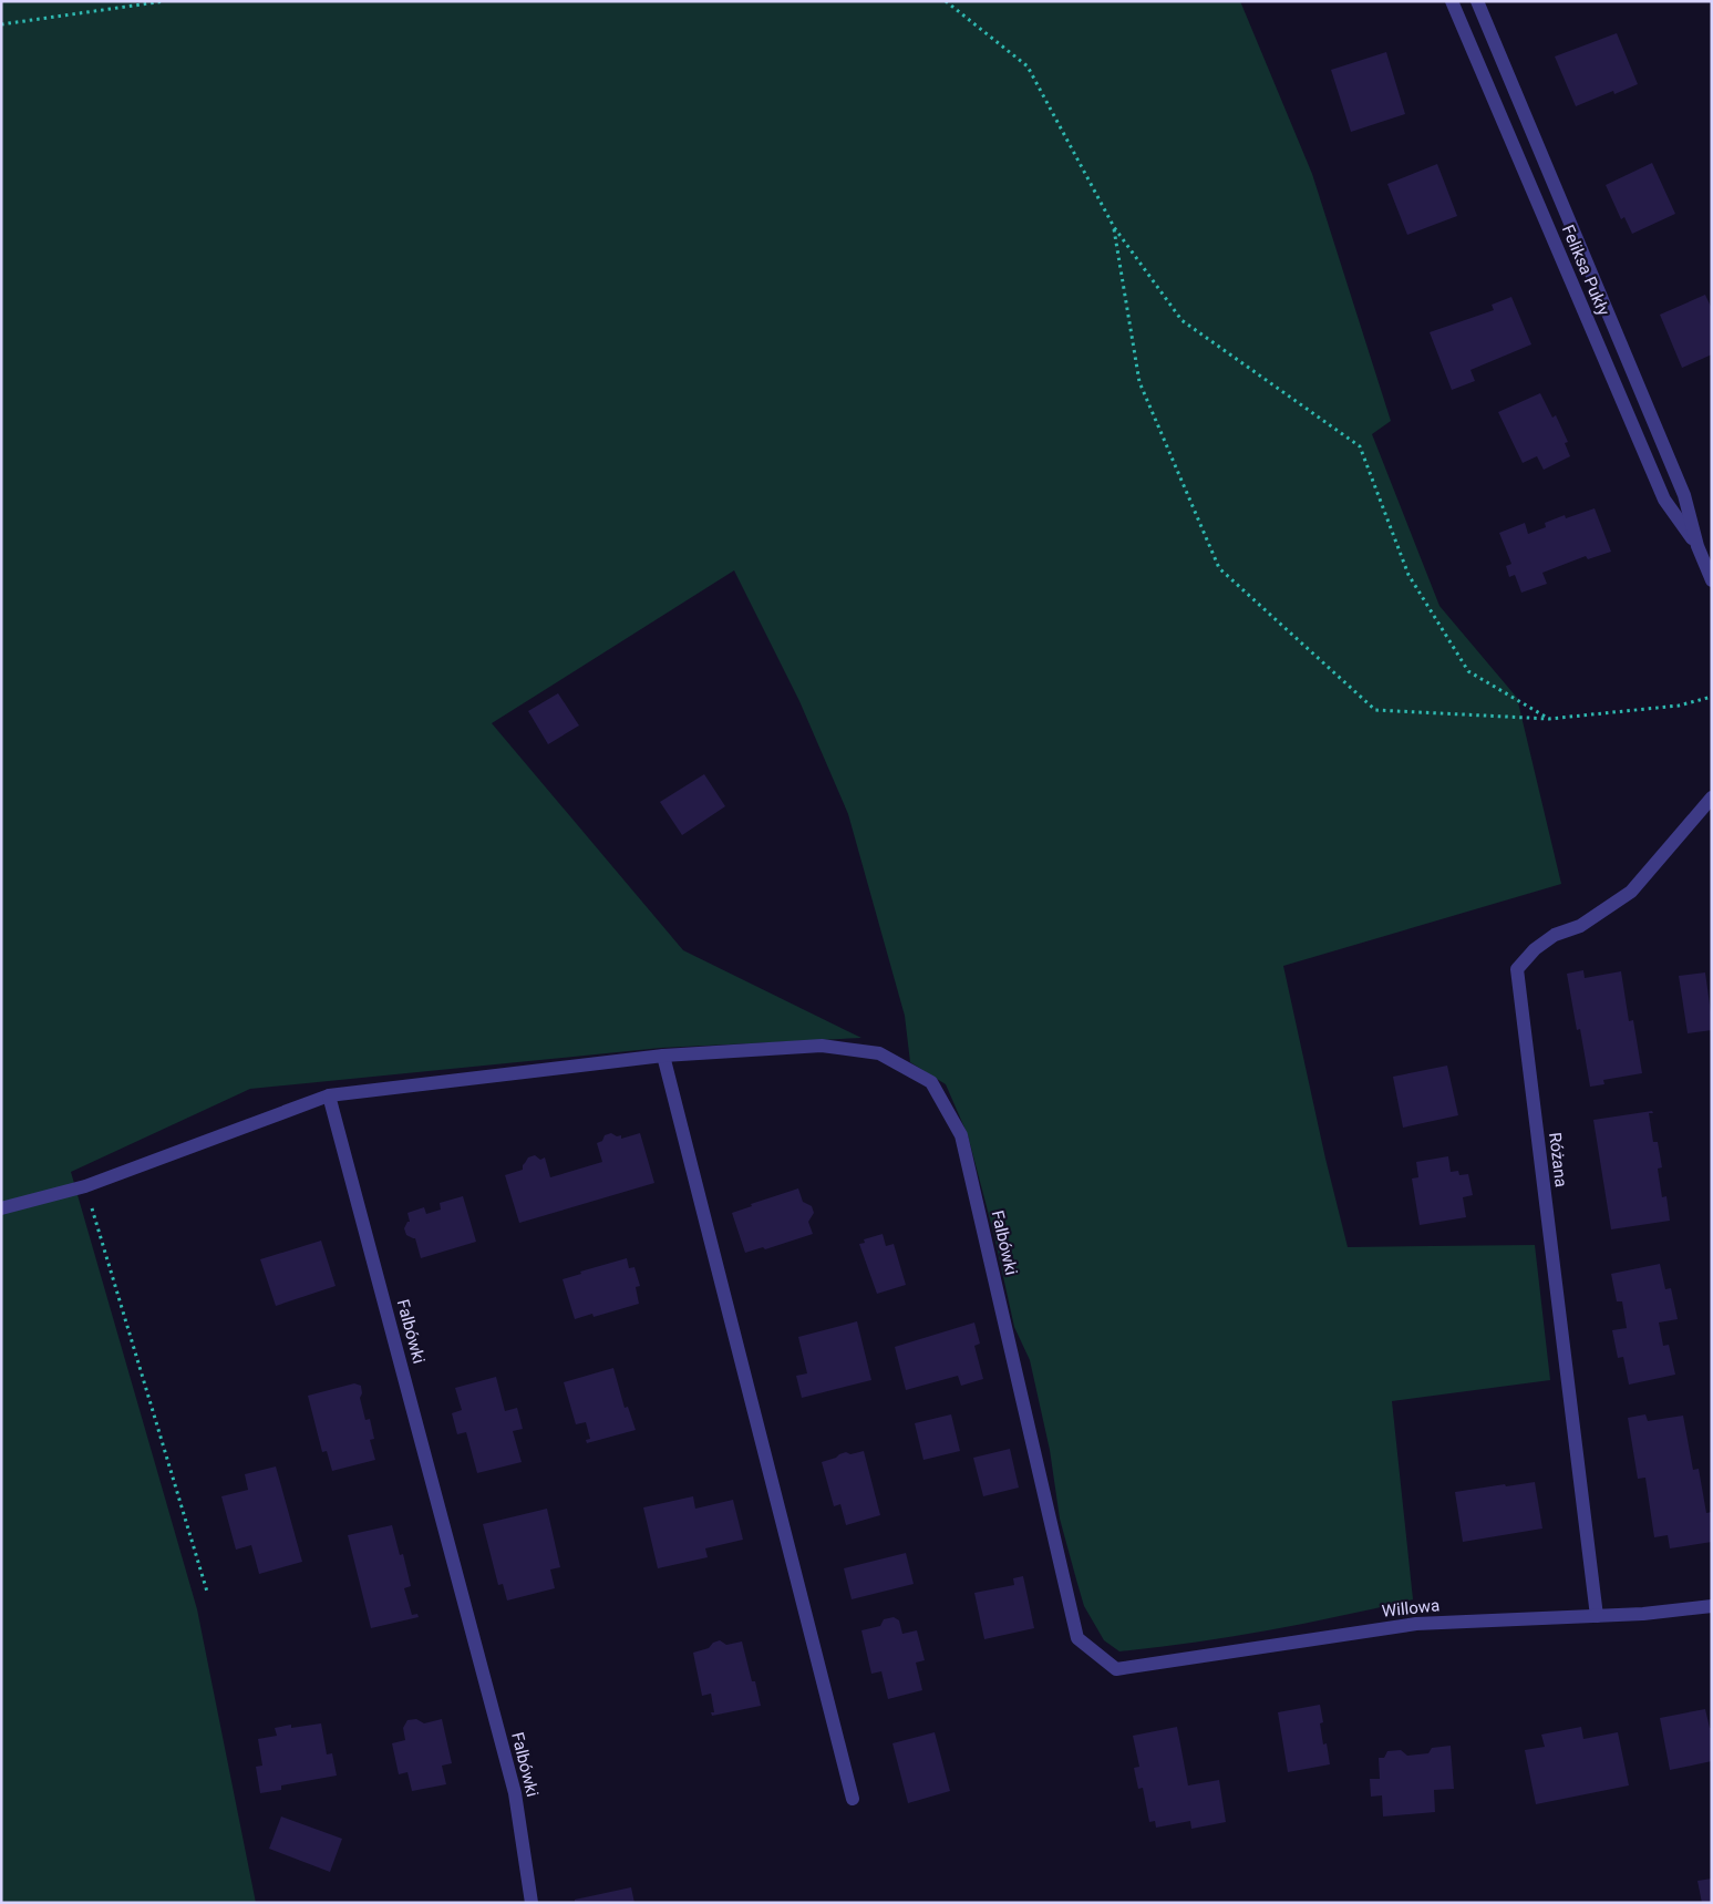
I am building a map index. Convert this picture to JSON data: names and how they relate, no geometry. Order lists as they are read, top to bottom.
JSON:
{
  "streets": {
    "street": [
      "Feliksa Pukły",
      "Różana",
      "Falbówki",
      "Willowa"
    ]
  },
  "crossings": [
    ["Różana", "Willowa"],
    ["Falbówki", "Willowa"]
  ]
}
